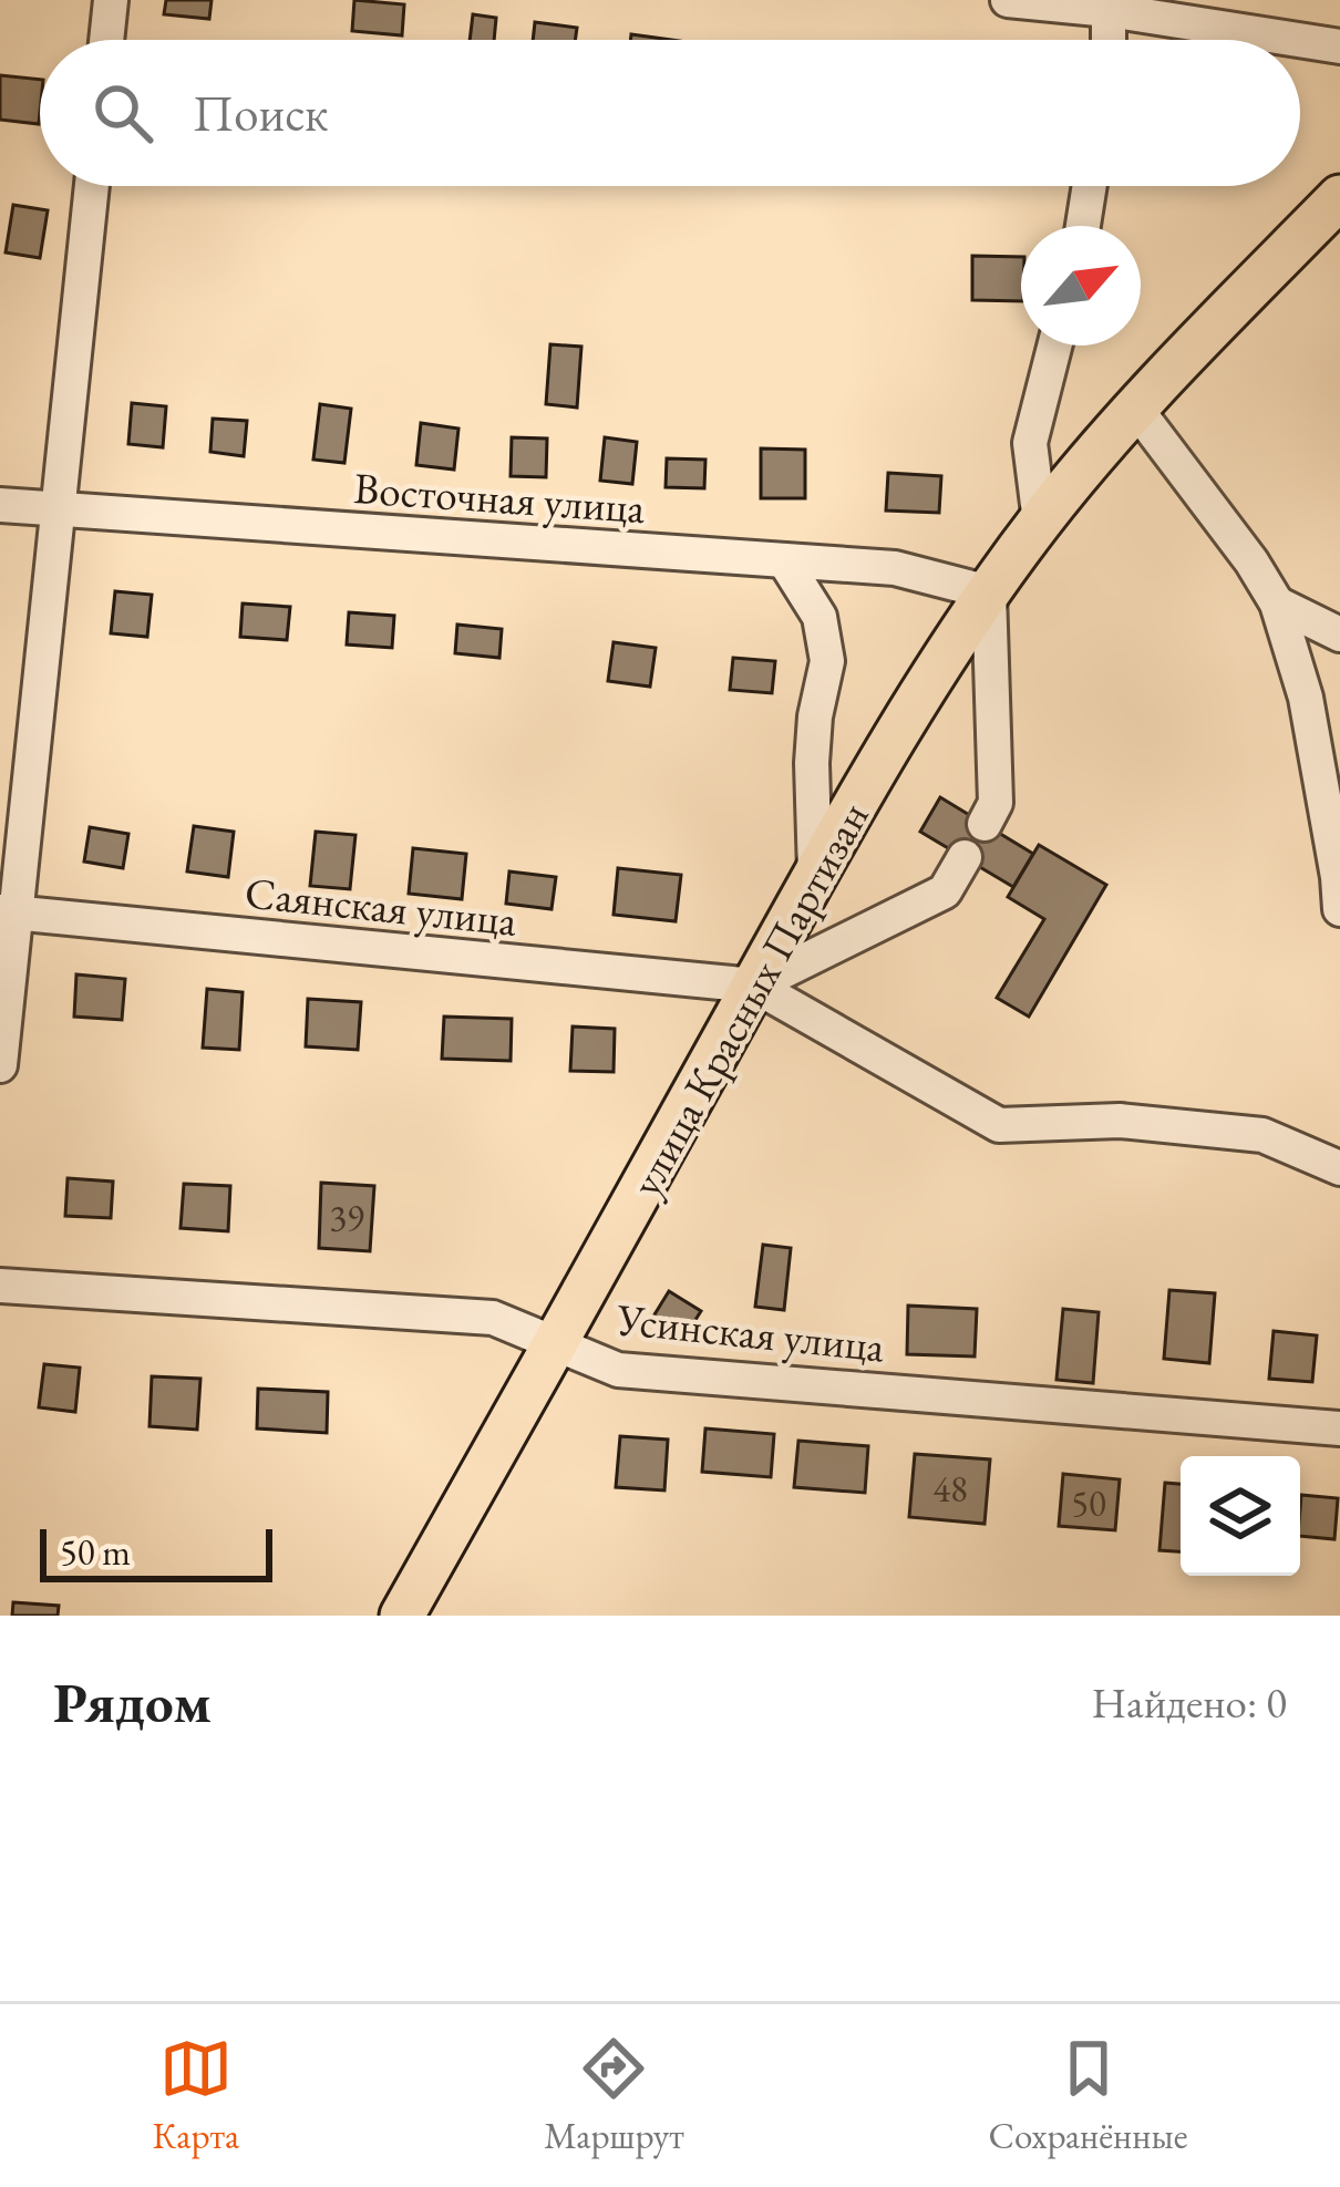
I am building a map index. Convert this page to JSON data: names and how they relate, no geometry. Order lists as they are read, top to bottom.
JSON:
{
  "streets": {
    "main road": ["улица Красных Партизан"],
    "street": ["Восточная улица", "Саянская улица", "Усинская улица"]
  },
  "crossings": [
    ["Восточная улица", "улица Красных Партизан"],
    ["Саянская улица", "улица Красных Партизан"],
    ["улица Красных Партизан", "Усинская улица"]
  ],
  "house_numbers": ["39", "48", "50"],
  "scale_bar": "50 m",
  "north": "top right",
  "page": {
    "search": "Поиск",
    "scale": "50 m",
    "heading": ["Рядом", "Найдено: 0"],
    "nav": ["Карта", "Маршрут", "Сохранённые"]
  }
}
